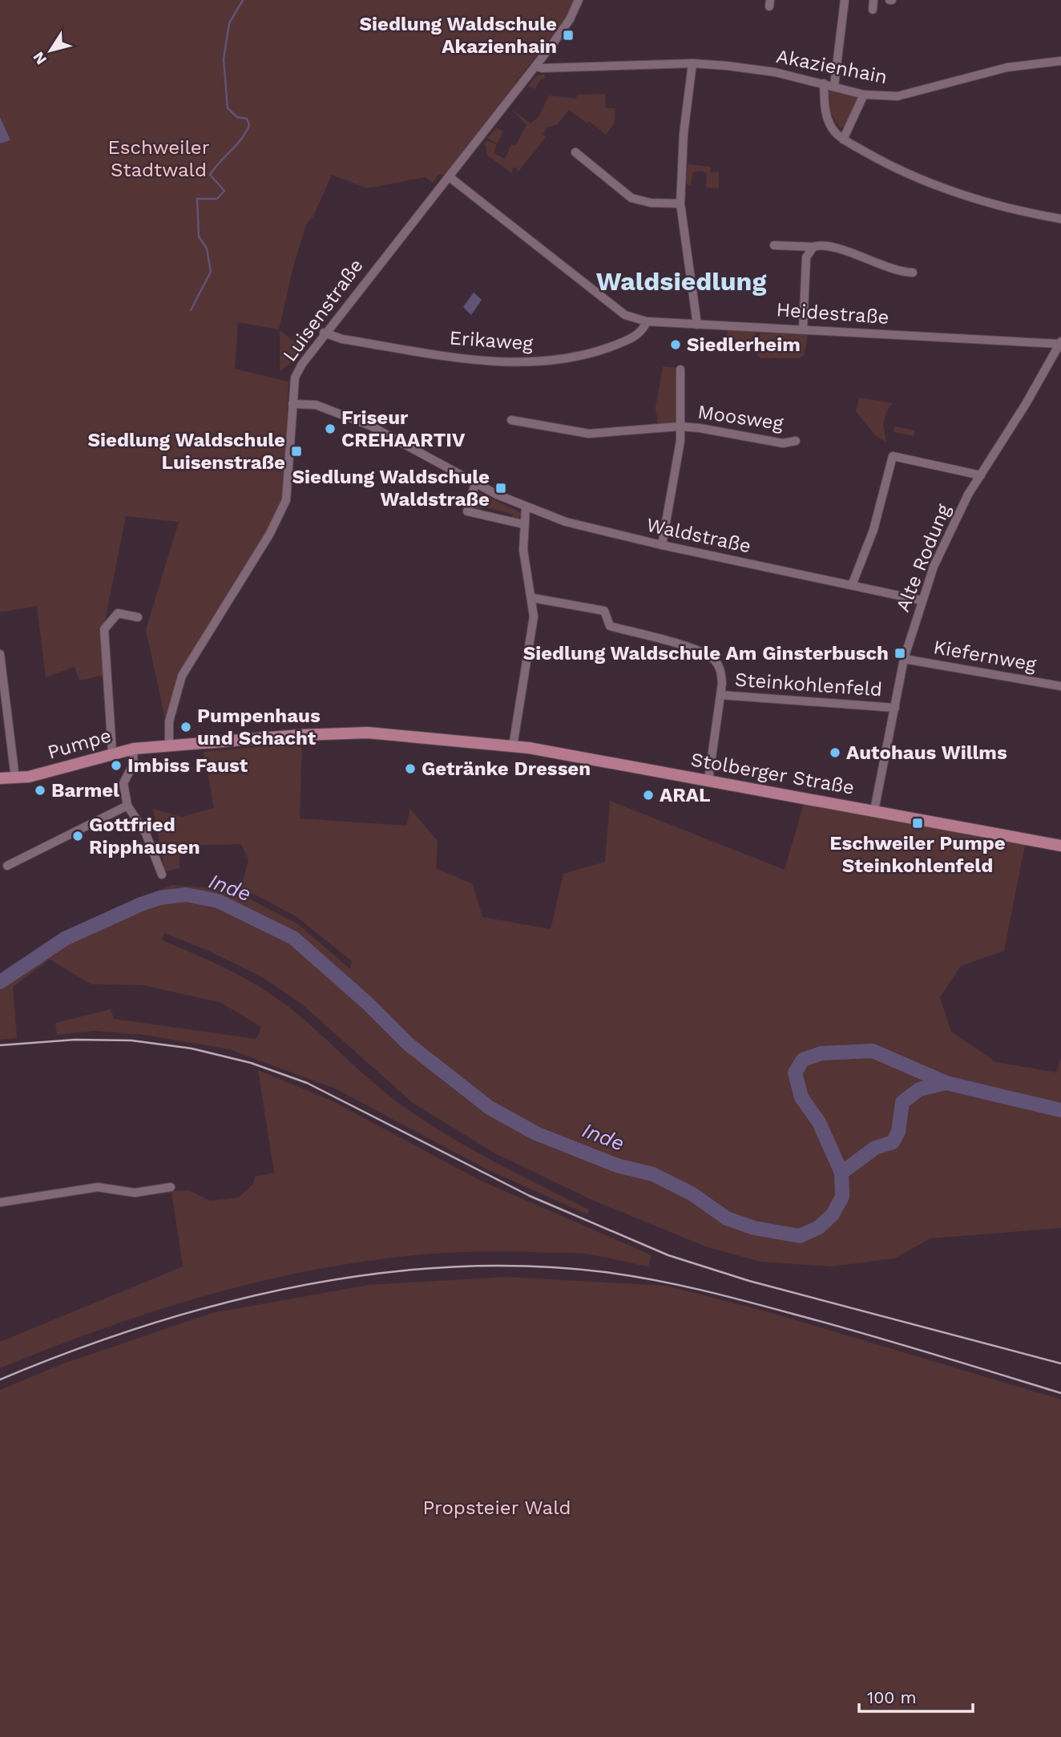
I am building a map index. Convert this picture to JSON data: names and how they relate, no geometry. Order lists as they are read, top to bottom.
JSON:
{
  "streets": {
    "main road": ["Pumpe", "Stolberger Straße"],
    "street": [
      "Akazienhain",
      "Luisenstraße",
      "Heidestraße",
      "Erikaweg",
      "Moosweg",
      "Waldstraße",
      "Alte Rodung",
      "Kiefernweg",
      "Steinkohlenfeld"
    ]
  },
  "crossings": [
    ["Akazienhain", "Luisenstraße"],
    ["Luisenstraße", "Heidestraße"],
    ["Luisenstraße", "Erikaweg"],
    ["Luisenstraße", "Waldstraße"],
    ["Luisenstraße", "Pumpe"],
    ["Luisenstraße", "Stolberger Straße"],
    ["Heidestraße", "Erikaweg"],
    ["Heidestraße", "Alte Rodung"],
    ["Moosweg", "Waldstraße"],
    ["Waldstraße", "Alte Rodung"],
    ["Alte Rodung", "Kiefernweg"],
    ["Alte Rodung", "Steinkohlenfeld"],
    ["Alte Rodung", "Stolberger Straße"],
    ["Pumpe", "Stolberger Straße"]
  ],
  "districts": ["Waldsiedlung"],
  "water": ["Inde"],
  "parks": ["Eschweiler Stadtwald", "Propsteier Wald"],
  "places": {
    "transit": [
      "Siedlung Waldschule Akazienhain",
      "Siedlung Waldschule Luisenstraße",
      "Siedlung Waldschule Waldstraße",
      "Siedlung Waldschule Am Ginsterbusch",
      "Eschweiler Pumpe Steinkohlenfeld"
    ],
    "other": [
      "Siedlerheim",
      "Friseur CREHAARTIV",
      "Pumpenhaus und Schacht",
      "Autohaus Willms",
      "Imbiss Faust",
      "Getränke Dressen",
      "Barmel",
      "ARAL",
      "Gottfried Ripphausen"
    ]
  },
  "scale_bar": "100 m",
  "north": "bottom left"
}
